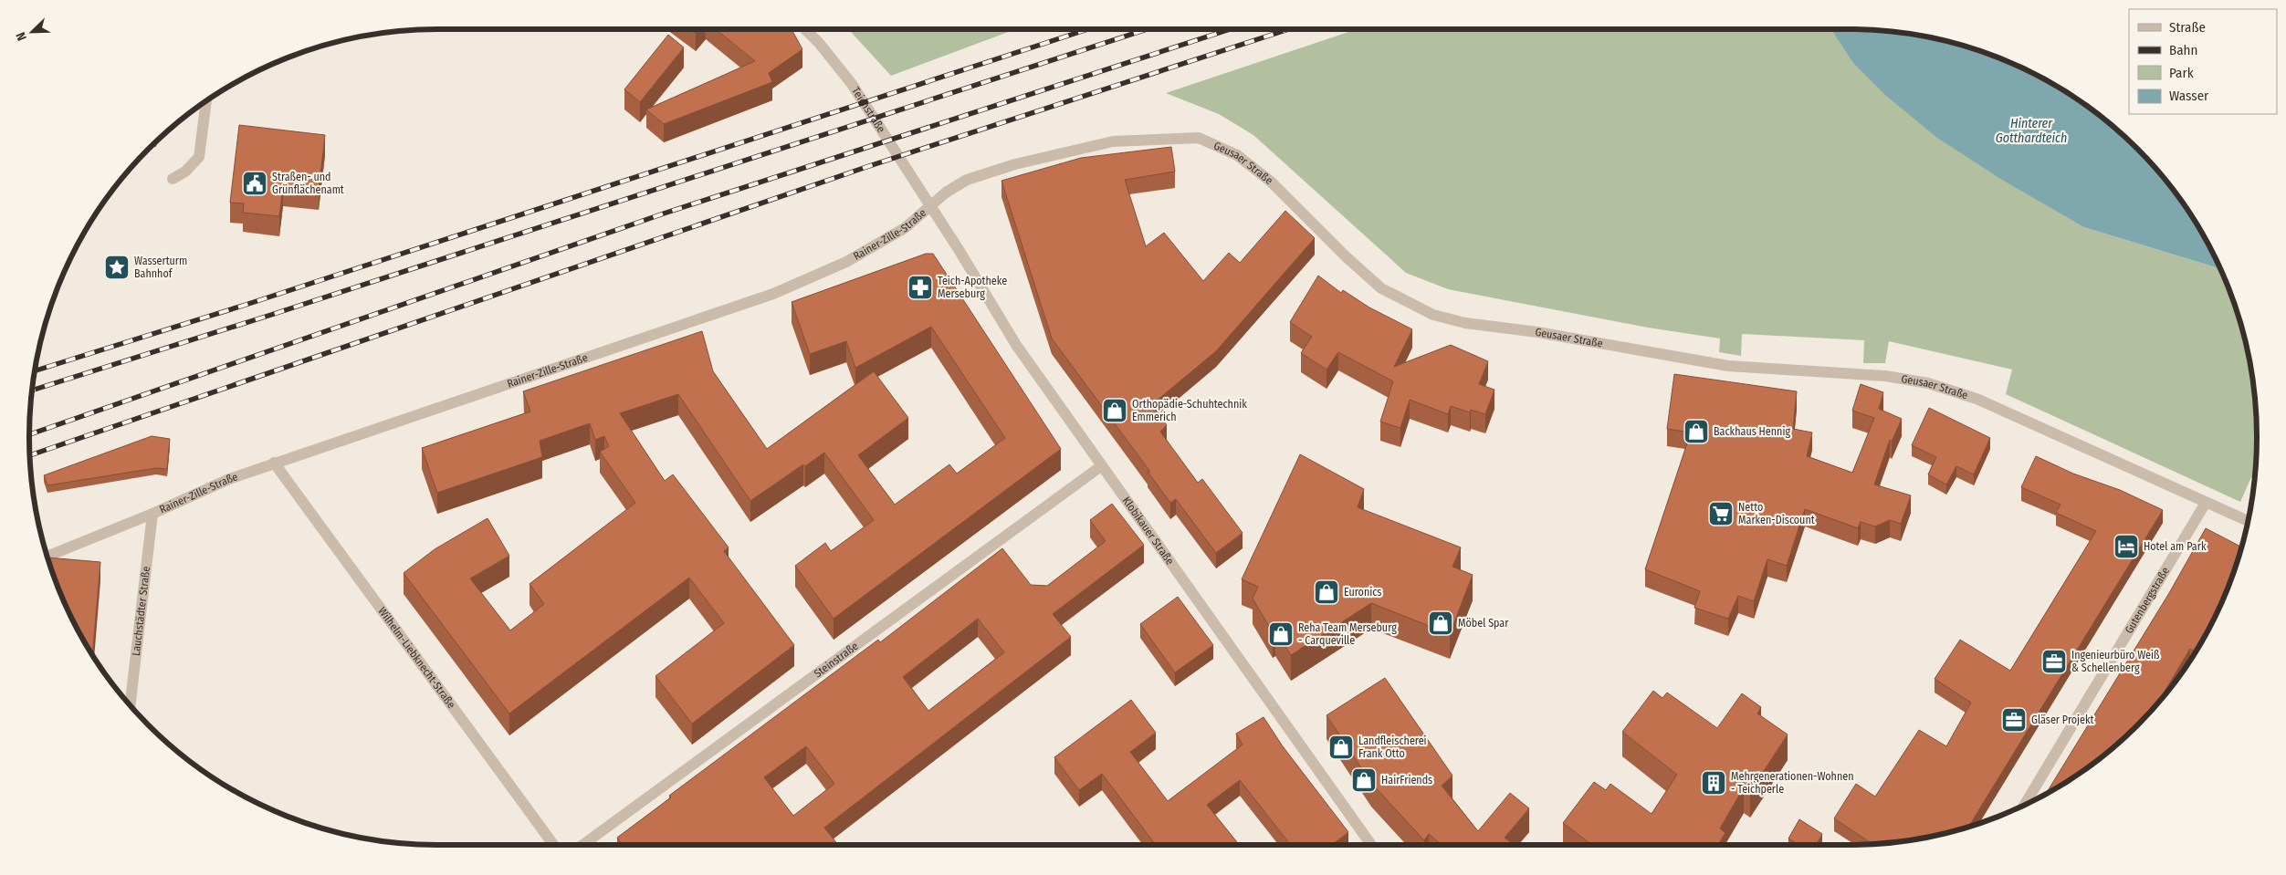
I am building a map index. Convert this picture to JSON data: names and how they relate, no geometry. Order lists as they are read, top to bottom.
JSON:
{
  "streets": {
    "street": [
      "Teichstraße",
      "Geusaer Straße",
      "Rainer-Zille-Straße",
      "Klobikauer Straße",
      "Gutenbergstraße",
      "Lauchstädter Straße",
      "Wilhelm-Liebknecht-Straße",
      "Steinstraße"
    ]
  },
  "crossings": [
    ["Teichstraße", "Geusaer Straße"],
    ["Teichstraße", "Rainer-Zille-Straße"],
    ["Teichstraße", "Klobikauer Straße"],
    ["Geusaer Straße", "Rainer-Zille-Straße"],
    ["Geusaer Straße", "Klobikauer Straße"],
    ["Geusaer Straße", "Gutenbergstraße"],
    ["Rainer-Zille-Straße", "Klobikauer Straße"],
    ["Rainer-Zille-Straße", "Lauchstädter Straße"],
    ["Rainer-Zille-Straße", "Wilhelm-Liebknecht-Straße"],
    ["Klobikauer Straße", "Steinstraße"]
  ],
  "water": ["Hinterer Gotthardteich"],
  "places": {
    "public building": ["Straßen- und Grünflächenamt"],
    "place": ["Wasserturm Bahnhof"],
    "pharmacy": ["Teich-Apotheke Merseburg"],
    "shop": [
      "Orthopädie-Schuhtechnik Emmerich",
      "Backhaus Hennig",
      "Euronics",
      "Möbel Spar",
      "Reha Team Merseburg - Carqueville",
      "Landfleischerei Frank Otto",
      "HairFriends"
    ],
    "supermarket": ["Netto Marken-Discount"],
    "hotel": ["Hotel am Park"],
    "office": ["Ingenieurbüro Weiß & Schellenberg", "Gläser Projekt"],
    "building": ["Mehrgenerationen-Wohnen - Teichperle"]
  },
  "legend": [
    "Straße",
    "Bahn",
    "Park",
    "Wasser"
  ],
  "north": "bottom left"
}
